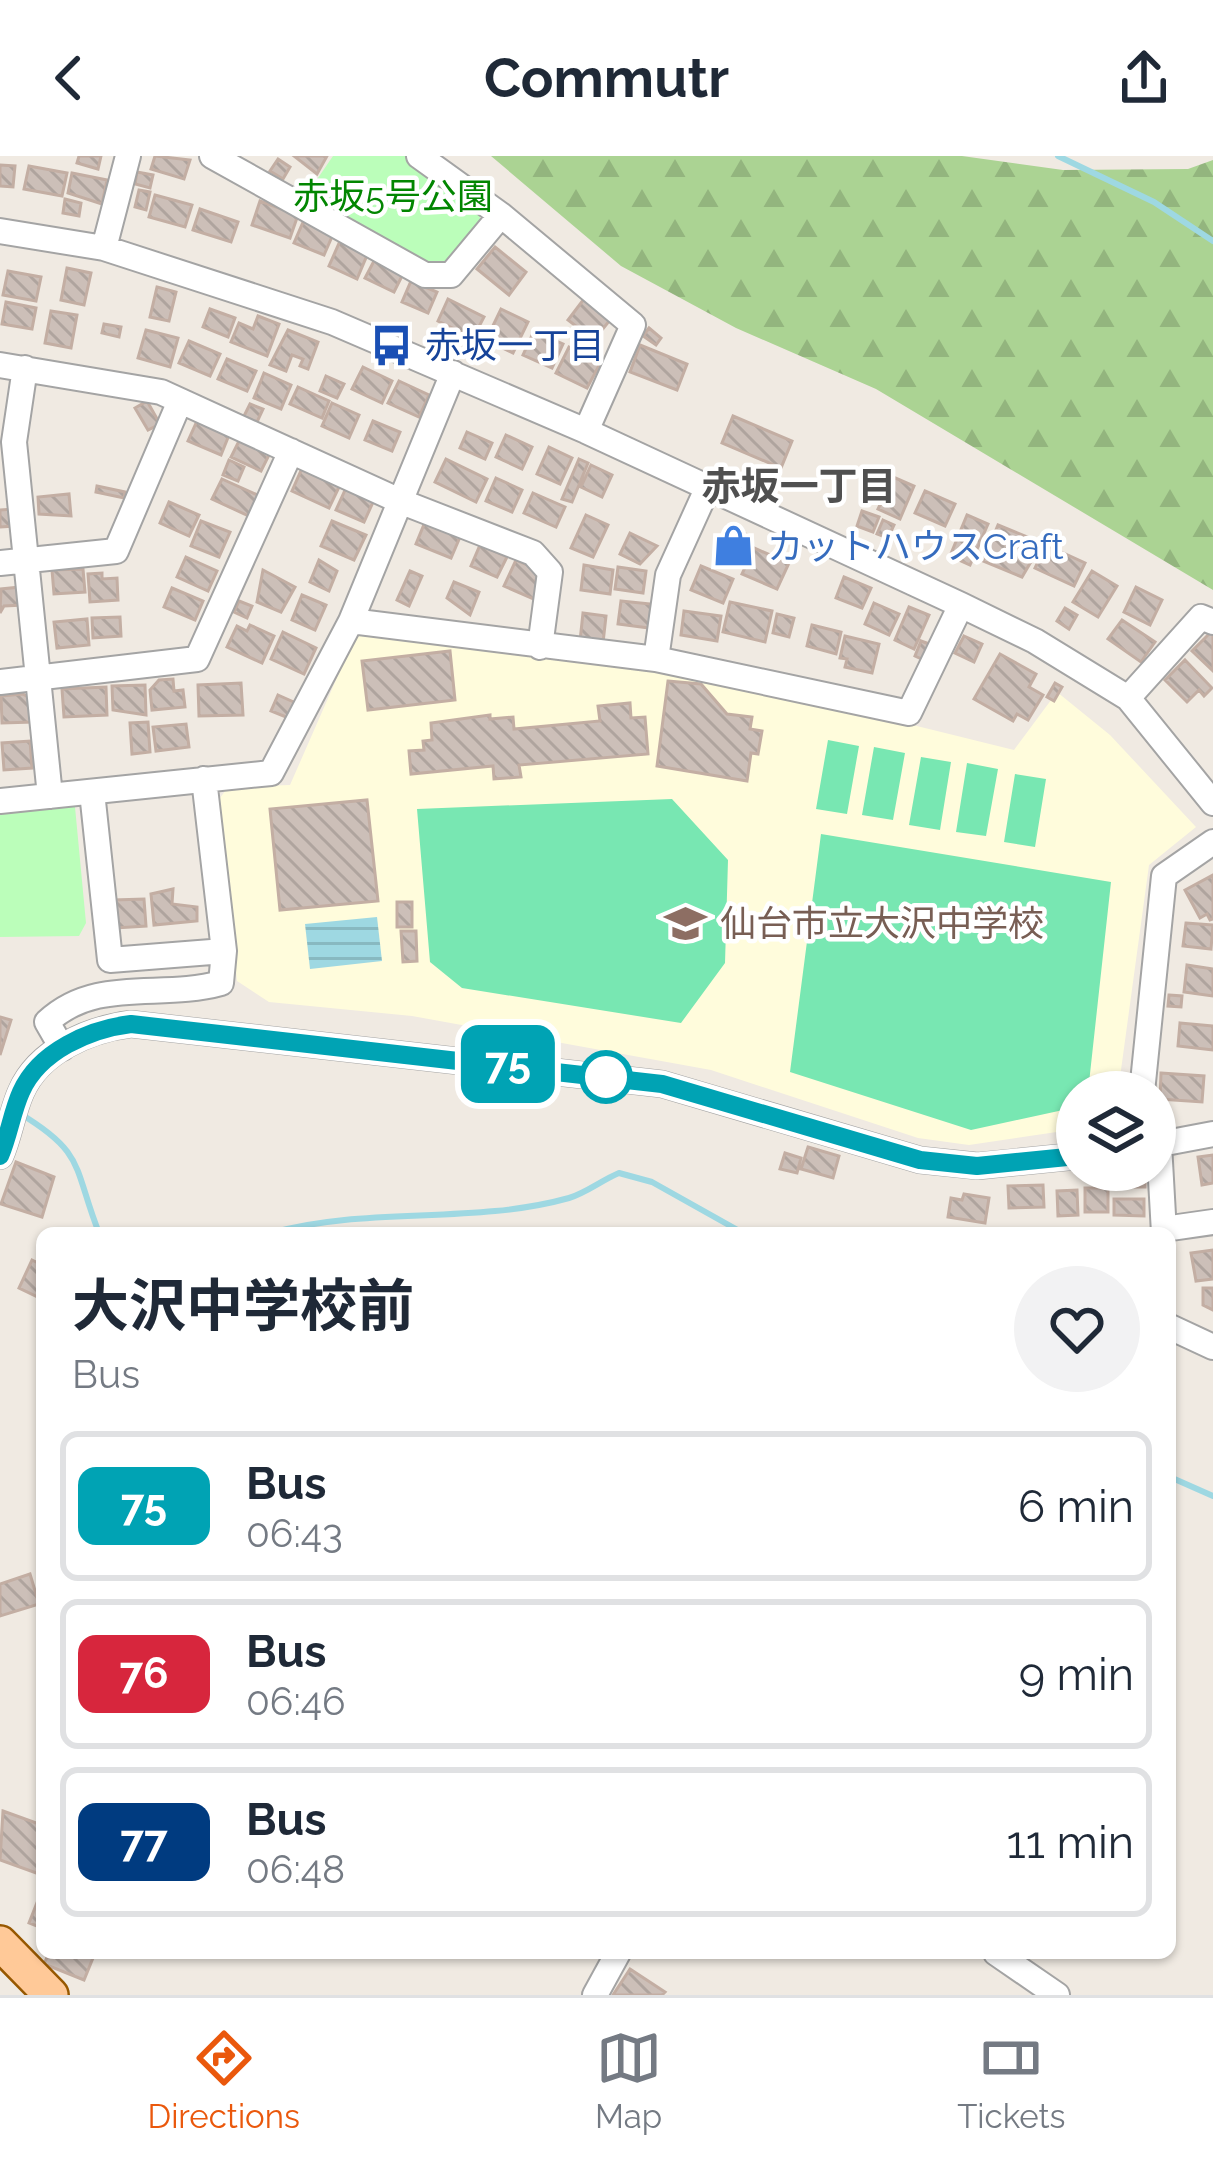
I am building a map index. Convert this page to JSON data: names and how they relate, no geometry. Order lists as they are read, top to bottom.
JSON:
{
  "districts": ["赤坂一丁目"],
  "parks": ["赤坂5号公園"],
  "places": {
    "bus stop": ["赤坂一丁目"],
    "shop": ["カットハウスCraft"],
    "school or university": ["仙台市立大沢中学校"]
  },
  "lines": ["bus line 75"],
  "page": {
    "header": "Commutr",
    "on_map": "75",
    "heading": ["大沢中学校前", "Bus"],
    "list": [
      {
        "mark": "75",
        "name": "Bus",
        "note": "06:43",
        "value": "6 min"
      },
      {
        "mark": "76",
        "name": "Bus",
        "note": "06:46",
        "value": "9 min"
      },
      {
        "mark": "77",
        "name": "Bus",
        "note": "06:48",
        "value": "11 min"
      }
    ],
    "tabs": ["Directions", "Map", "Tickets"]
  }
}
